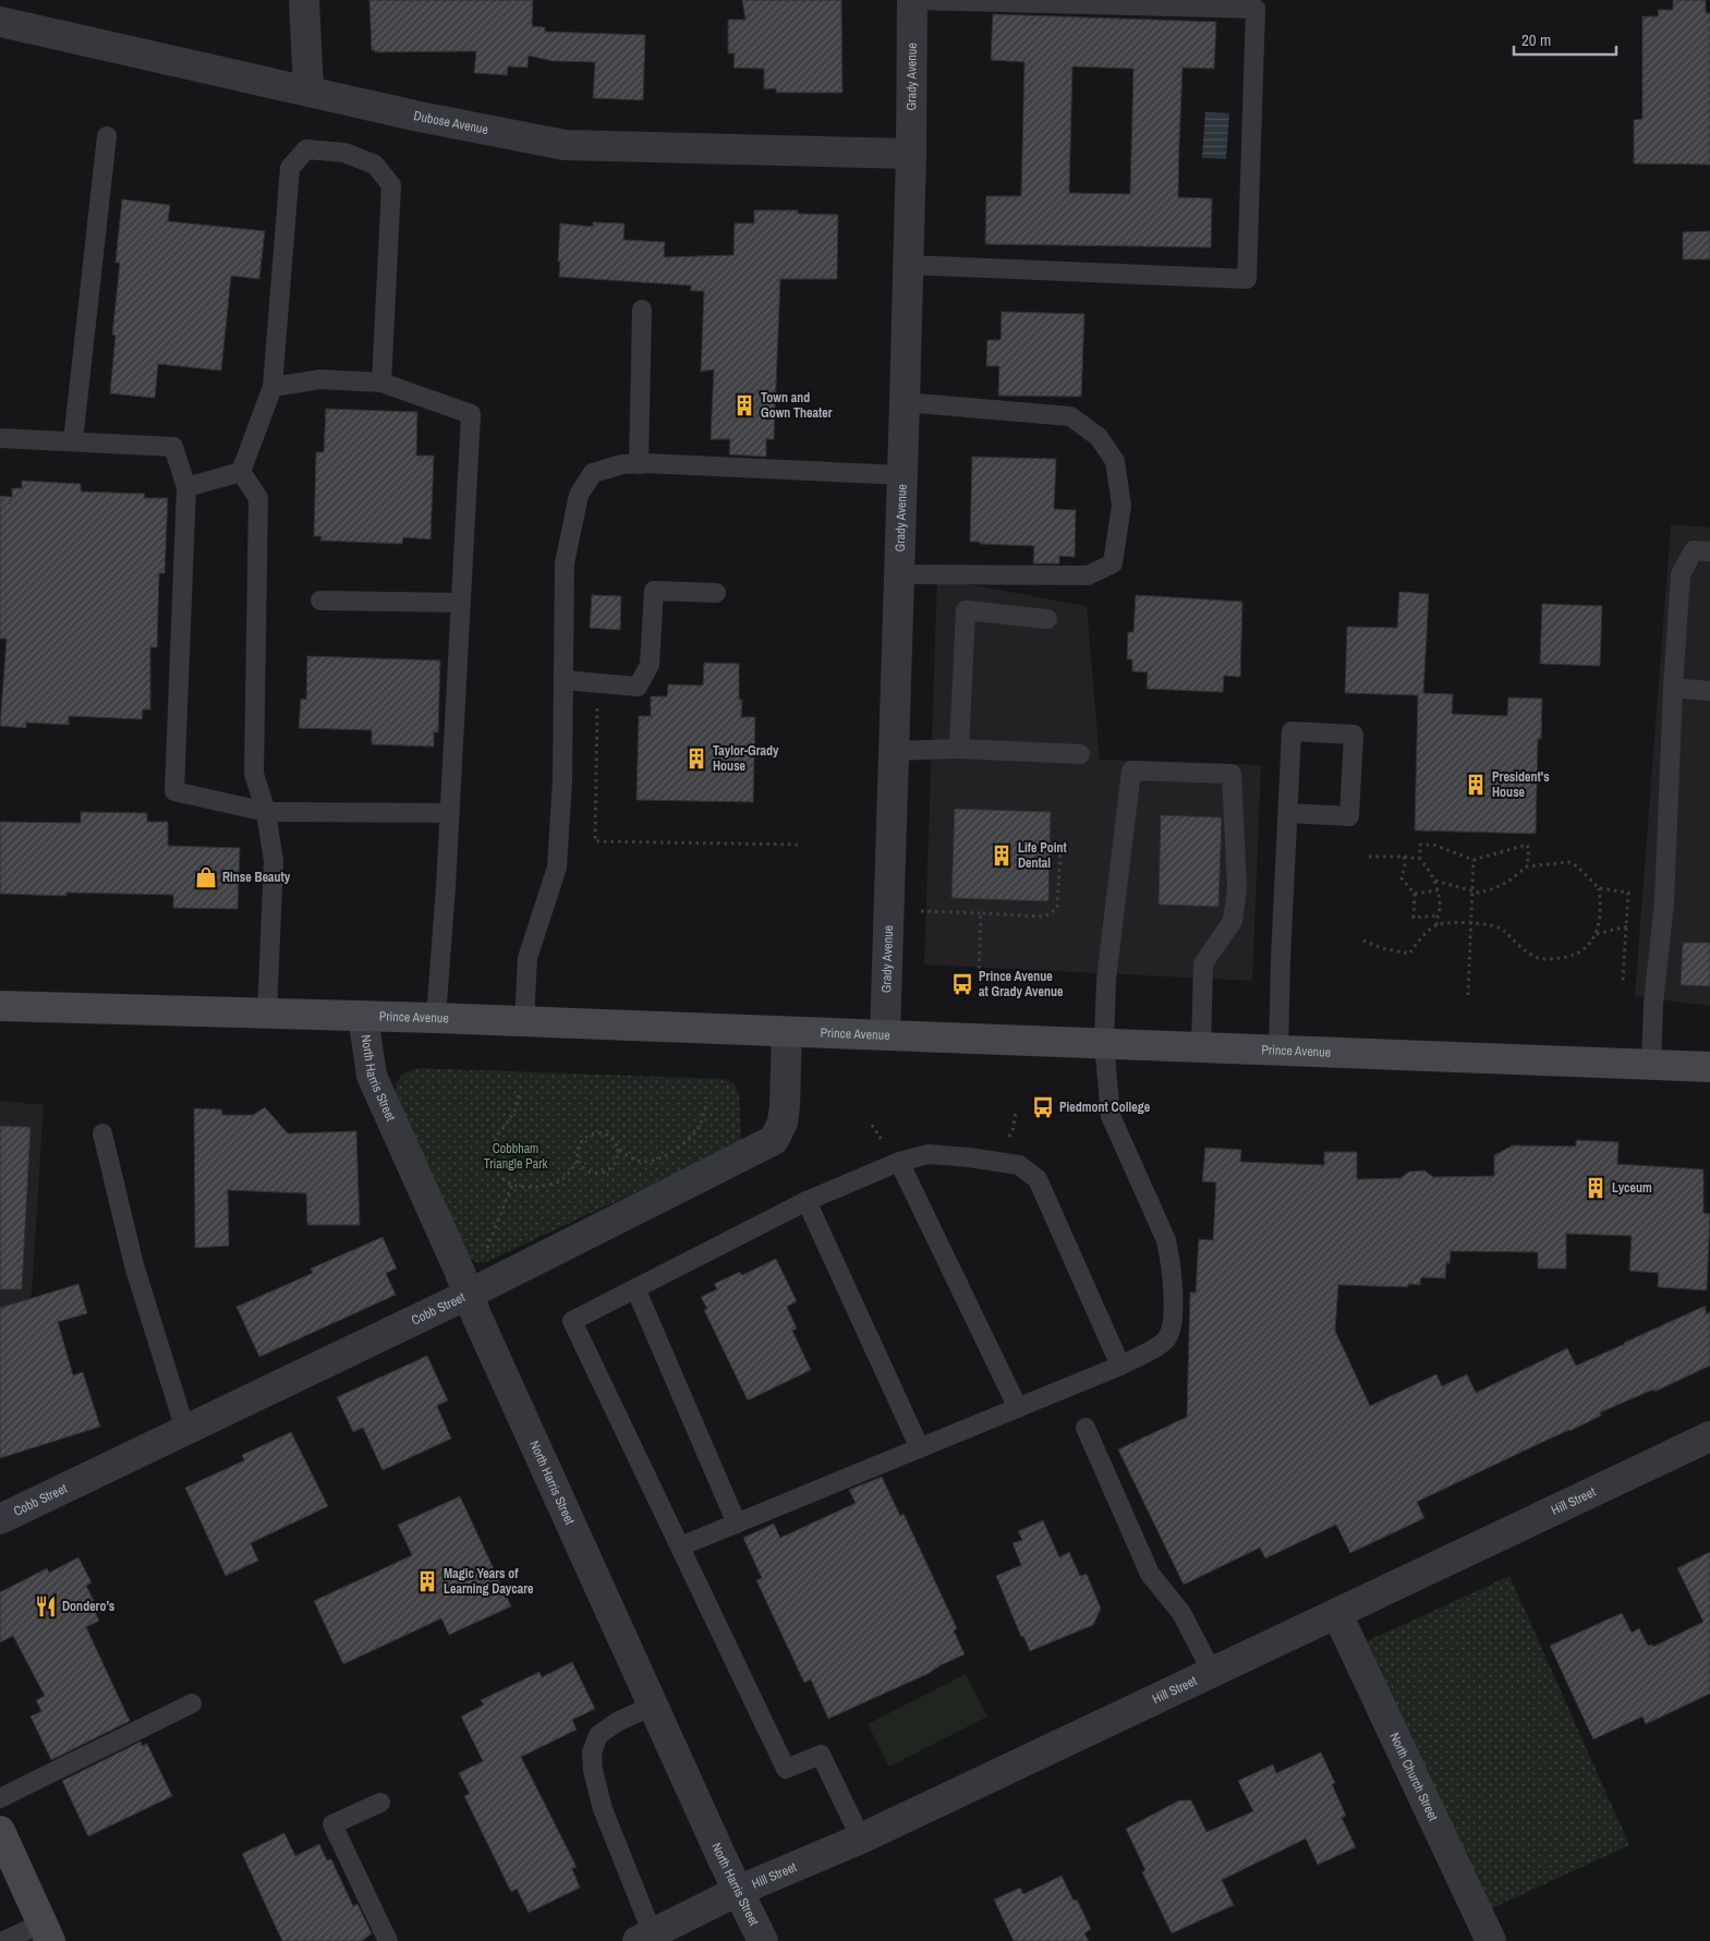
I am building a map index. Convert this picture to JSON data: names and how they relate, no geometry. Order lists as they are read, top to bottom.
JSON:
{
  "streets": {
    "main road": ["Prince Avenue"],
    "street": [
      "Grady Avenue",
      "Dubose Avenue",
      "North Harris Street",
      "Cobb Street",
      "Hill Street",
      "North Church Street"
    ]
  },
  "crossings": [
    ["Grady Avenue", "Dubose Avenue"],
    ["Grady Avenue", "Prince Avenue"],
    ["Prince Avenue", "North Harris Street"],
    ["Prince Avenue", "Cobb Street"],
    ["North Harris Street", "Cobb Street"],
    ["North Harris Street", "Hill Street"],
    ["Hill Street", "North Church Street"]
  ],
  "parks": ["Cobbham Triangle Park"],
  "places": {
    "building": [
      "Town and Gown Theater",
      "Taylor-Grady House",
      "President's House",
      "Life Point Dental",
      "Lyceum",
      "Magic Years of Learning Daycare"
    ],
    "shop": ["Rinse Beauty"],
    "bus stop": ["Prince Avenue at Grady Avenue", "Piedmont College"],
    "restaurant": ["Dondero’s"]
  },
  "scale_bar": "20 m"
}
